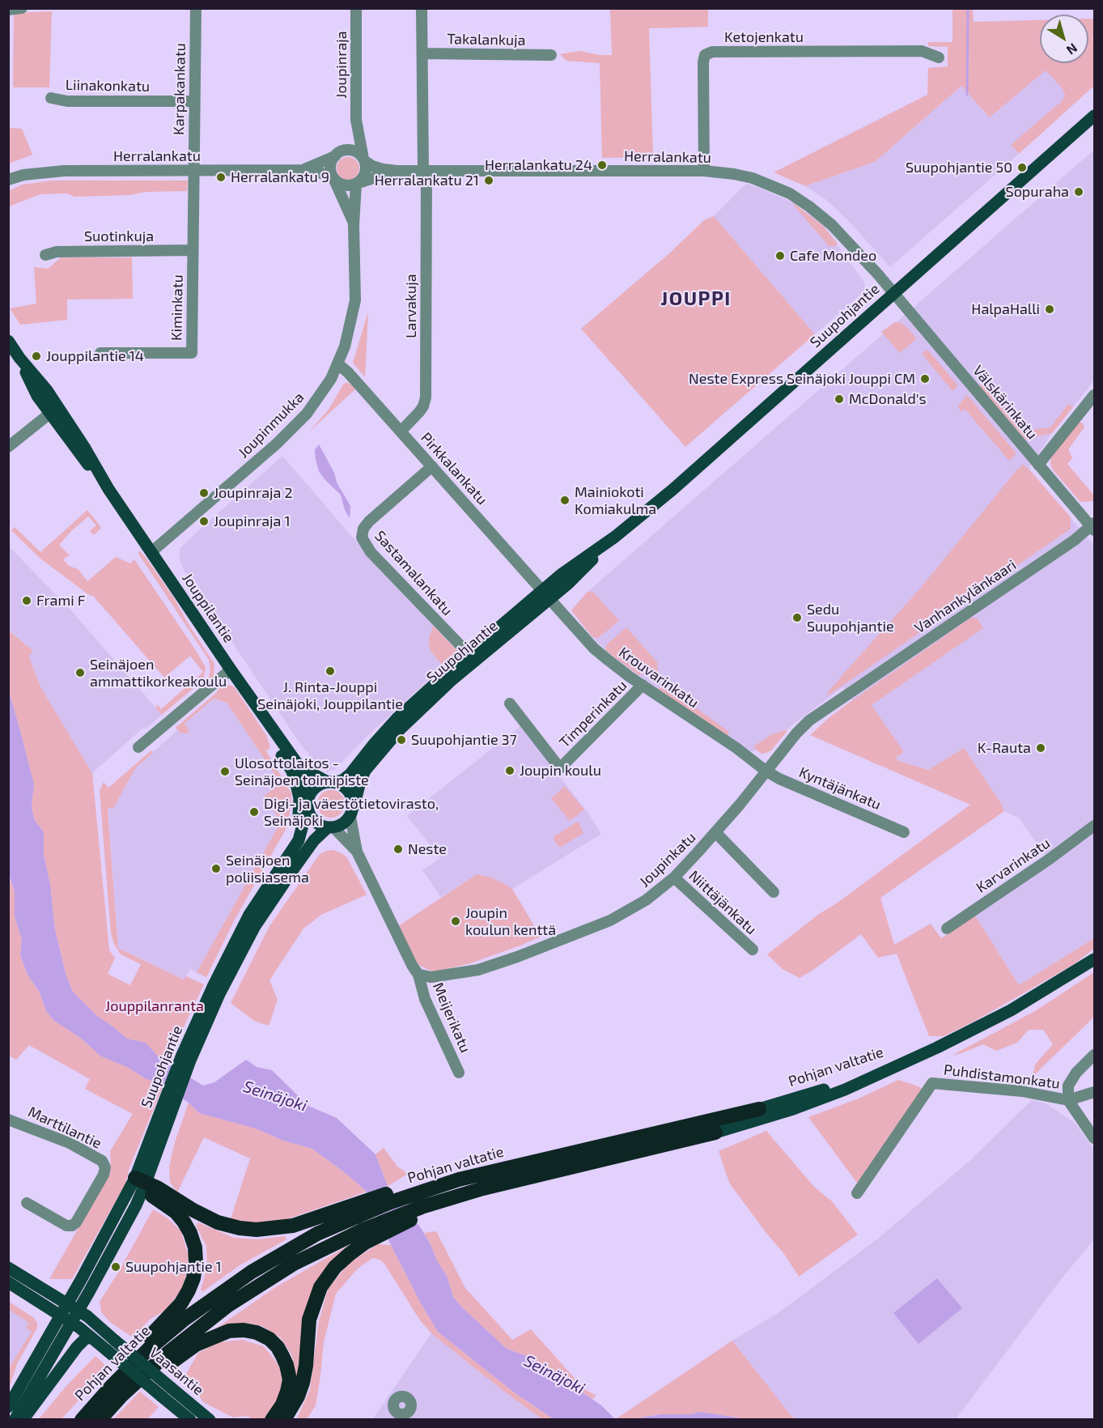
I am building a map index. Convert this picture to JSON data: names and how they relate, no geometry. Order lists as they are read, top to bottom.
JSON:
{
  "streets": {
    "highway": ["Pohjan valtatie"],
    "main road": ["Suupohjantie", "Jouppilantie", "Vaasantie"],
    "street": [
      "Ketojenkatu",
      "Takalankuja",
      "Joupinraja",
      "Liinakonkatu",
      "Karpakankatu",
      "Herralankatu",
      "Suotinkuja",
      "Larvakuja",
      "Kiminkatu",
      "Välskärinkatu",
      "Joupinmukka",
      "Pirkkalankatu",
      "Sastamalankatu",
      "Vanhankylänkaari",
      "Krouvarinkatu",
      "Timperinkatu",
      "Kyntäjänkatu",
      "Joupinkatu",
      "Karvarinkatu",
      "Niittäjänkatu",
      "Meijerikatu",
      "Puhdistamonkatu",
      "Marttilantie"
    ]
  },
  "crossings": [
    ["Ketojenkatu", "Herralankatu"],
    ["Takalankuja", "Larvakuja"],
    ["Joupinraja", "Herralankatu"],
    ["Joupinraja", "Joupinmukka"],
    ["Liinakonkatu", "Karpakankatu"],
    ["Karpakankatu", "Herralankatu"],
    ["Karpakankatu", "Kiminkatu"],
    ["Herralankatu", "Larvakuja"],
    ["Herralankatu", "Kiminkatu"],
    ["Herralankatu", "Suupohjantie"],
    ["Herralankatu", "Välskärinkatu"],
    ["Herralankatu", "Joupinmukka"],
    ["Suotinkuja", "Kiminkatu"],
    ["Larvakuja", "Pirkkalankatu"],
    ["Suupohjantie", "Välskärinkatu"],
    ["Suupohjantie", "Pirkkalankatu"],
    ["Suupohjantie", "Sastamalankatu"],
    ["Suupohjantie", "Jouppilantie"],
    ["Suupohjantie", "Krouvarinkatu"],
    ["Suupohjantie", "Vaasantie"],
    ["Välskärinkatu", "Vanhankylänkaari"],
    ["Joupinmukka", "Pirkkalankatu"],
    ["Joupinmukka", "Jouppilantie"],
    ["Pirkkalankatu", "Sastamalankatu"],
    ["Pirkkalankatu", "Krouvarinkatu"],
    ["Vanhankylänkaari", "Krouvarinkatu"],
    ["Vanhankylänkaari", "Kyntäjänkatu"],
    ["Vanhankylänkaari", "Joupinkatu"],
    ["Krouvarinkatu", "Timperinkatu"],
    ["Krouvarinkatu", "Kyntäjänkatu"],
    ["Krouvarinkatu", "Joupinkatu"],
    ["Kyntäjänkatu", "Joupinkatu"],
    ["Joupinkatu", "Niittäjänkatu"],
    ["Joupinkatu", "Meijerikatu"]
  ],
  "districts": ["JOUPPI"],
  "water": ["Seinäjoki"],
  "parks": ["Jouppilanranta"],
  "places": [
    "Herralankatu 24",
    "Suupohjantie 50",
    "Herralankatu 9",
    "Herralankatu 21",
    "Sopuraha",
    "Cafe Mondeo",
    "HalpaHalli",
    "Jouppilantie 14",
    "Neste Express Seinäjoki Jouppi CM",
    "McDonald's",
    "Joupinraja 2",
    "Mainiokoti Komiakulma",
    "Joupinraja 1",
    "Frami F",
    "Sedu Suupohjantie",
    "J. Rinta-Jouppi Seinäjoki, Jouppilantie",
    "Seinäjoen ammattikorkeakoulu",
    "Suupohjantie 37",
    "K-Rauta",
    "Joupin koulu",
    "Ulosottolaitos - Seinäjoen toimipiste",
    "Digi- ja väestötietovirasto, Seinäjoki",
    "Neste",
    "Seinäjoen poliisiasema",
    "Joupin koulun kenttä",
    "Suupohjantie 1"
  ],
  "north": "bottom right"
}
